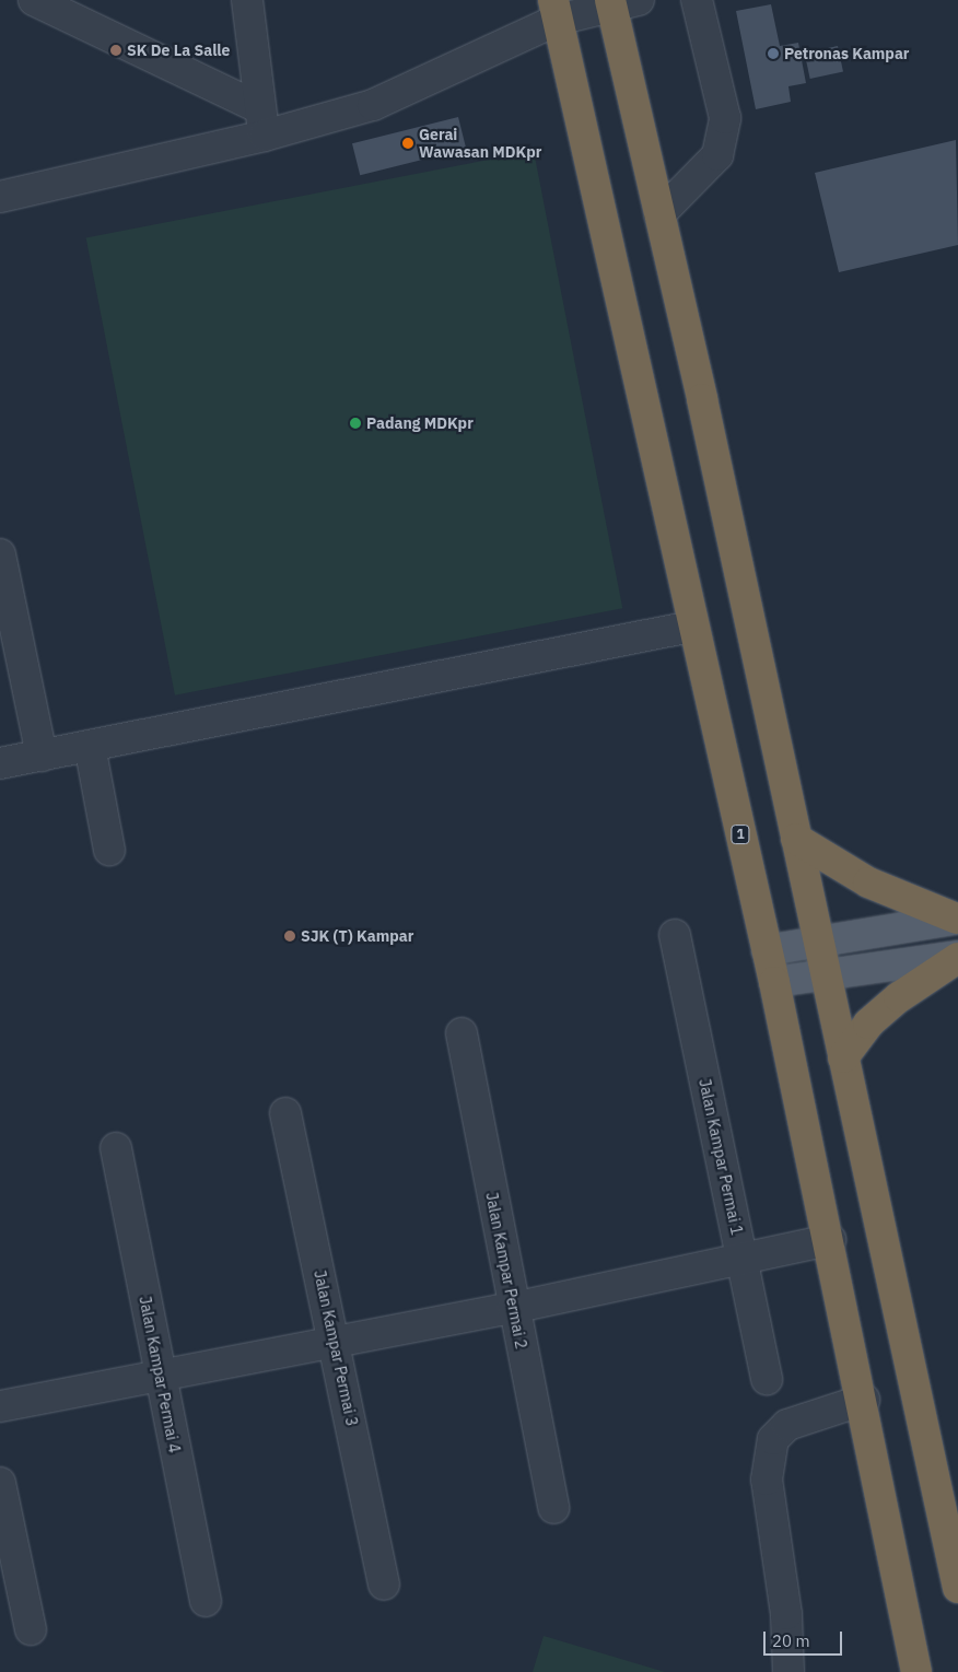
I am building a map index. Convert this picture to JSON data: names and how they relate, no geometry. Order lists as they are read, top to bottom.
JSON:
{
  "streets": {
    "highway": ["1"],
    "street": [
      "Jalan Kampar Permai 1",
      "Jalan Kampar Permai 2",
      "Jalan Kampar Permai 3",
      "Jalan Kampar Permai 4"
    ]
  },
  "places": [
    "SK De La Salle",
    "Petronas Kampar",
    "Gerai Wawasan MDKpr",
    "Padang MDKpr",
    "SJK (T) Kampar"
  ],
  "scale_bar": "20 m"
}
